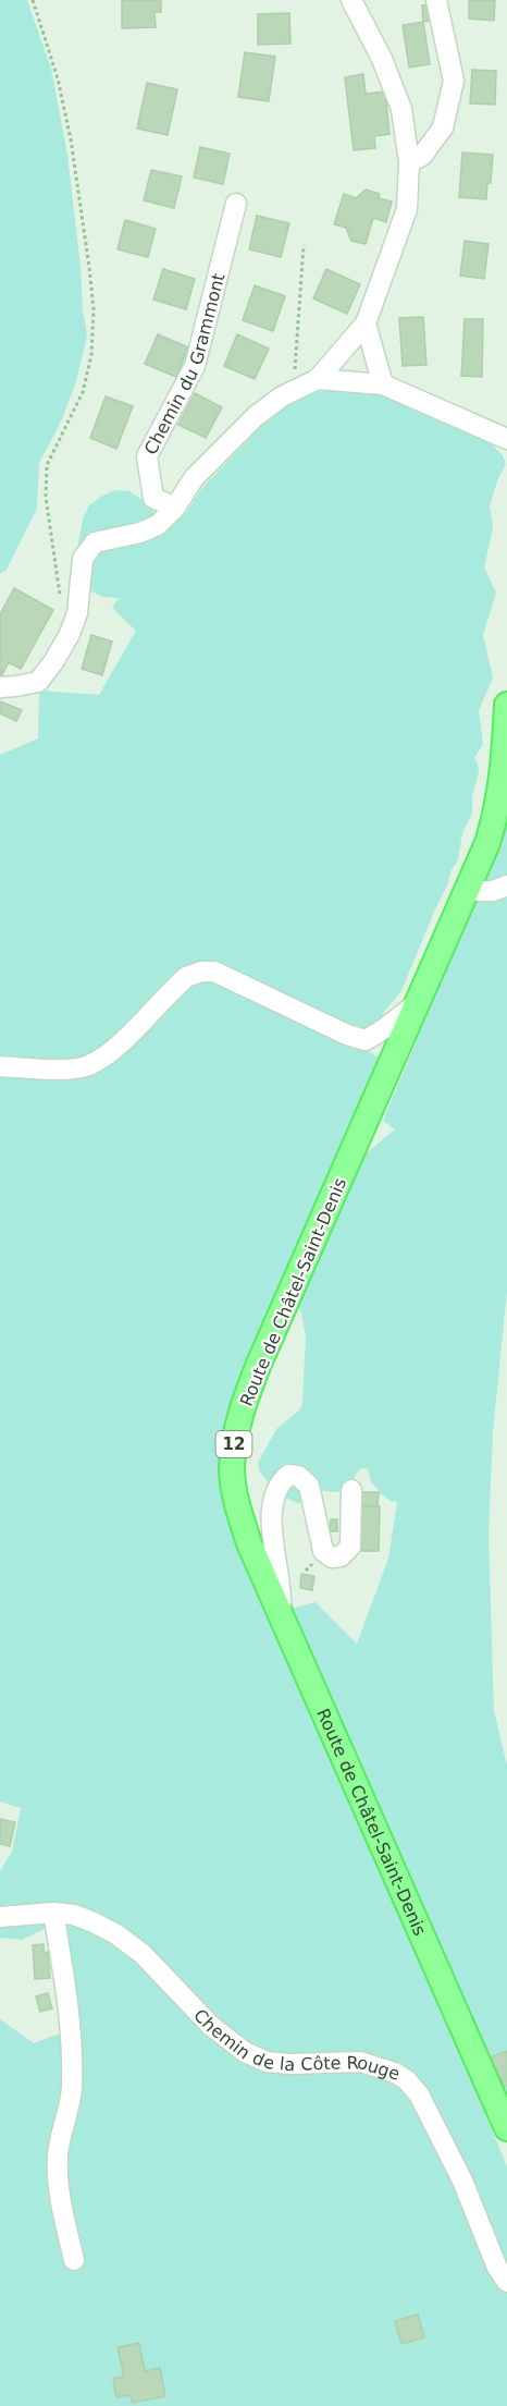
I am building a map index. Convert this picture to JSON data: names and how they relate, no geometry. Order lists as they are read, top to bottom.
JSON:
{
  "streets": {
    "main road": ["Route de Châtel-Saint-Denis", "12"],
    "street": ["Chemin du Grammont", "Chemin de la Côte Rouge"]
  }
}
